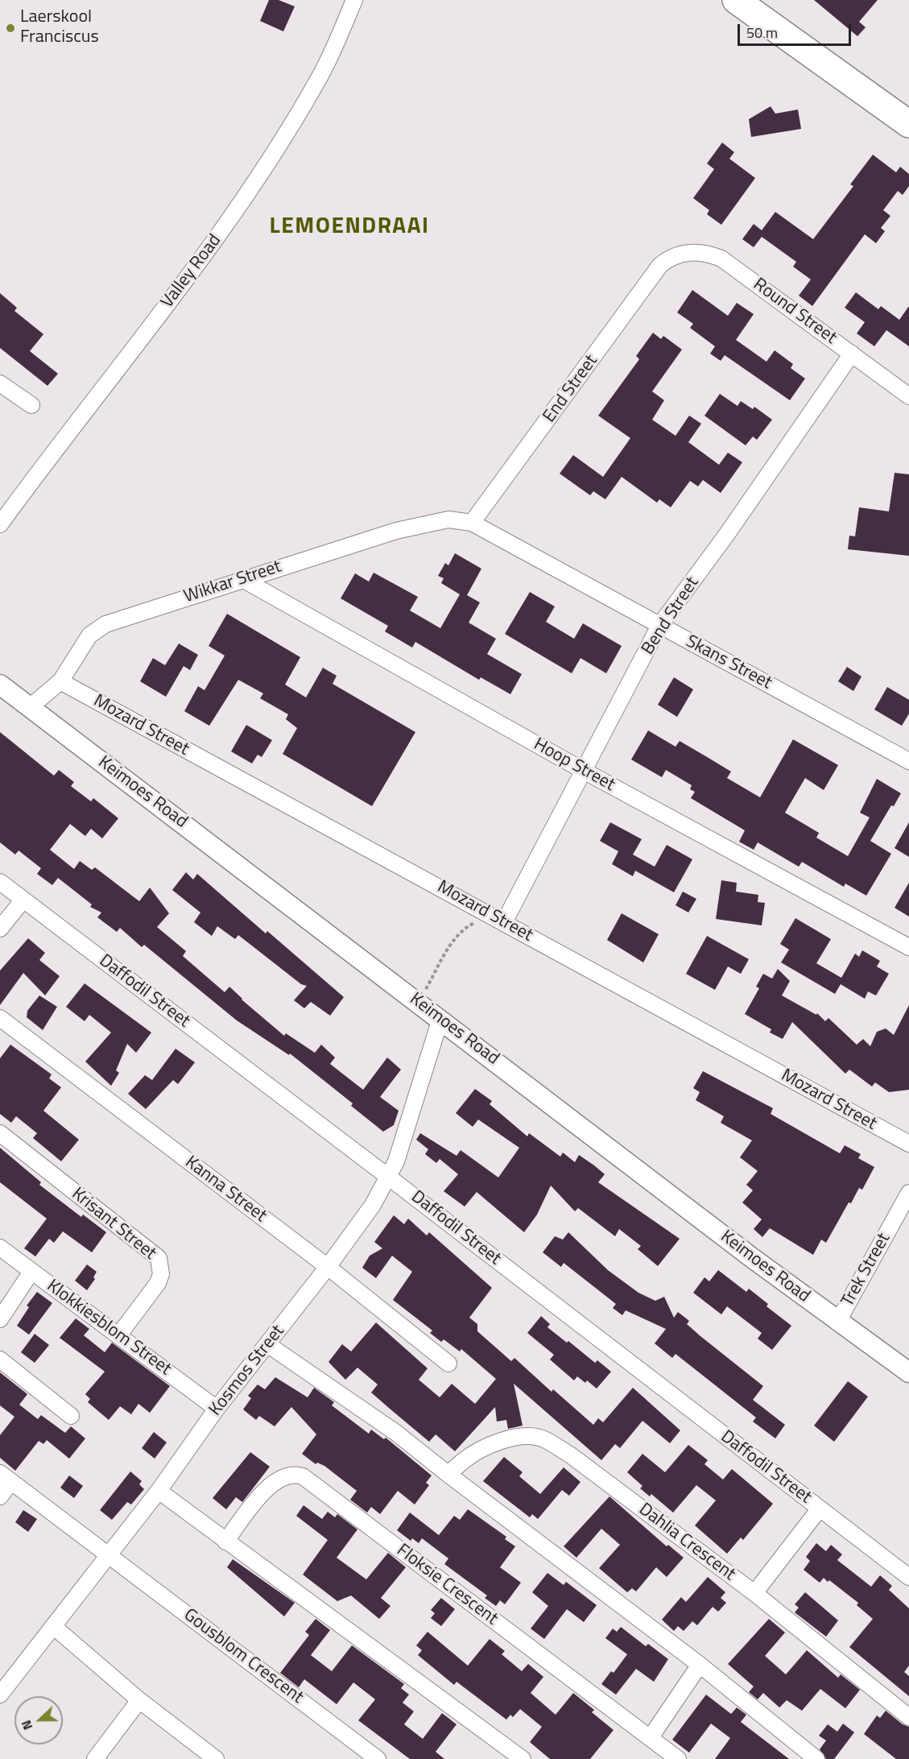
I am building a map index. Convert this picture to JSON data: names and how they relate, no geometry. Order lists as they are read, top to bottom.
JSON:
{
  "streets": {
    "street": [
      "Valley Road",
      "Round Street",
      "End Street",
      "Wikkar Street",
      "Bend Street",
      "Skans Street",
      "Mozard Street",
      "Hoop Street",
      "Keimoes Road",
      "Daffodil Street",
      "Kanna Street",
      "Krisant Street",
      "Trek Street",
      "Klokkiesblom Street",
      "Kosmos Street",
      "Dahlia Crescent",
      "Floksie Crescent",
      "Gousblom Crescent"
    ]
  },
  "crossings": [
    ["Round Street", "End Street"],
    ["Round Street", "Bend Street"],
    ["End Street", "Wikkar Street"],
    ["End Street", "Skans Street"],
    ["Wikkar Street", "Skans Street"],
    ["Wikkar Street", "Mozard Street"],
    ["Wikkar Street", "Hoop Street"],
    ["Wikkar Street", "Keimoes Road"],
    ["Bend Street", "Skans Street"],
    ["Bend Street", "Mozard Street"],
    ["Bend Street", "Hoop Street"],
    ["Keimoes Road", "Trek Street"],
    ["Keimoes Road", "Kosmos Street"],
    ["Daffodil Street", "Kosmos Street"],
    ["Kanna Street", "Kosmos Street"],
    ["Krisant Street", "Klokkiesblom Street"],
    ["Klokkiesblom Street", "Kosmos Street"],
    ["Kosmos Street", "Gousblom Crescent"]
  ],
  "districts": ["LEMOENDRAAI"],
  "places": ["Laerskool Franciscus"],
  "scale_bar": "50 m",
  "north": "left"
}
